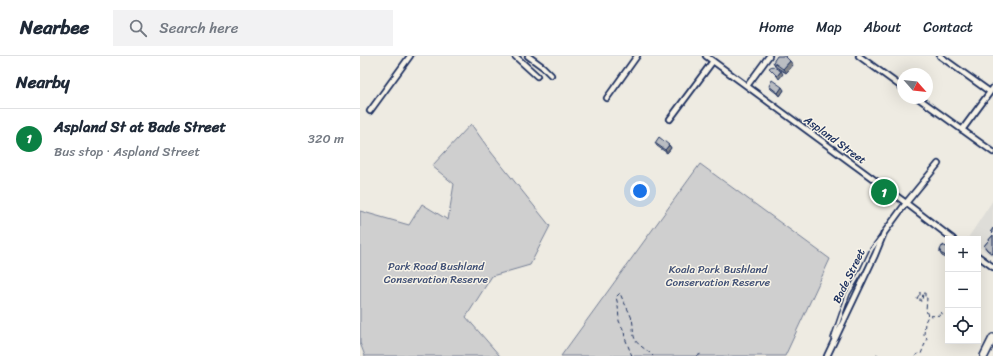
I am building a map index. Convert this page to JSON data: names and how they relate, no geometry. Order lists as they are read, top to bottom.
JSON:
{
  "streets": {
    "street": ["Aspland Street", "Bade Street"]
  },
  "crossings": [
    ["Aspland Street", "Bade Street"]
  ],
  "parks": ["Park Road Bushland Conservation Reserve", "Koala Park Bushland Conservation Reserve"],
  "north": "bottom right",
  "page": {
    "header": "Nearbee",
    "search": "Search here",
    "nav": [
      "Home",
      "Map",
      "About",
      "Contact"
    ],
    "heading": "Nearby",
    "list": [
      {
        "mark": "1",
        "name": "Aspland St at Bade Street",
        "note": "Bus stop · Aspland Street",
        "value": "320 m"
      }
    ],
    "pins": "1",
    "map_buttons": ["+", "−"]
  }
}
